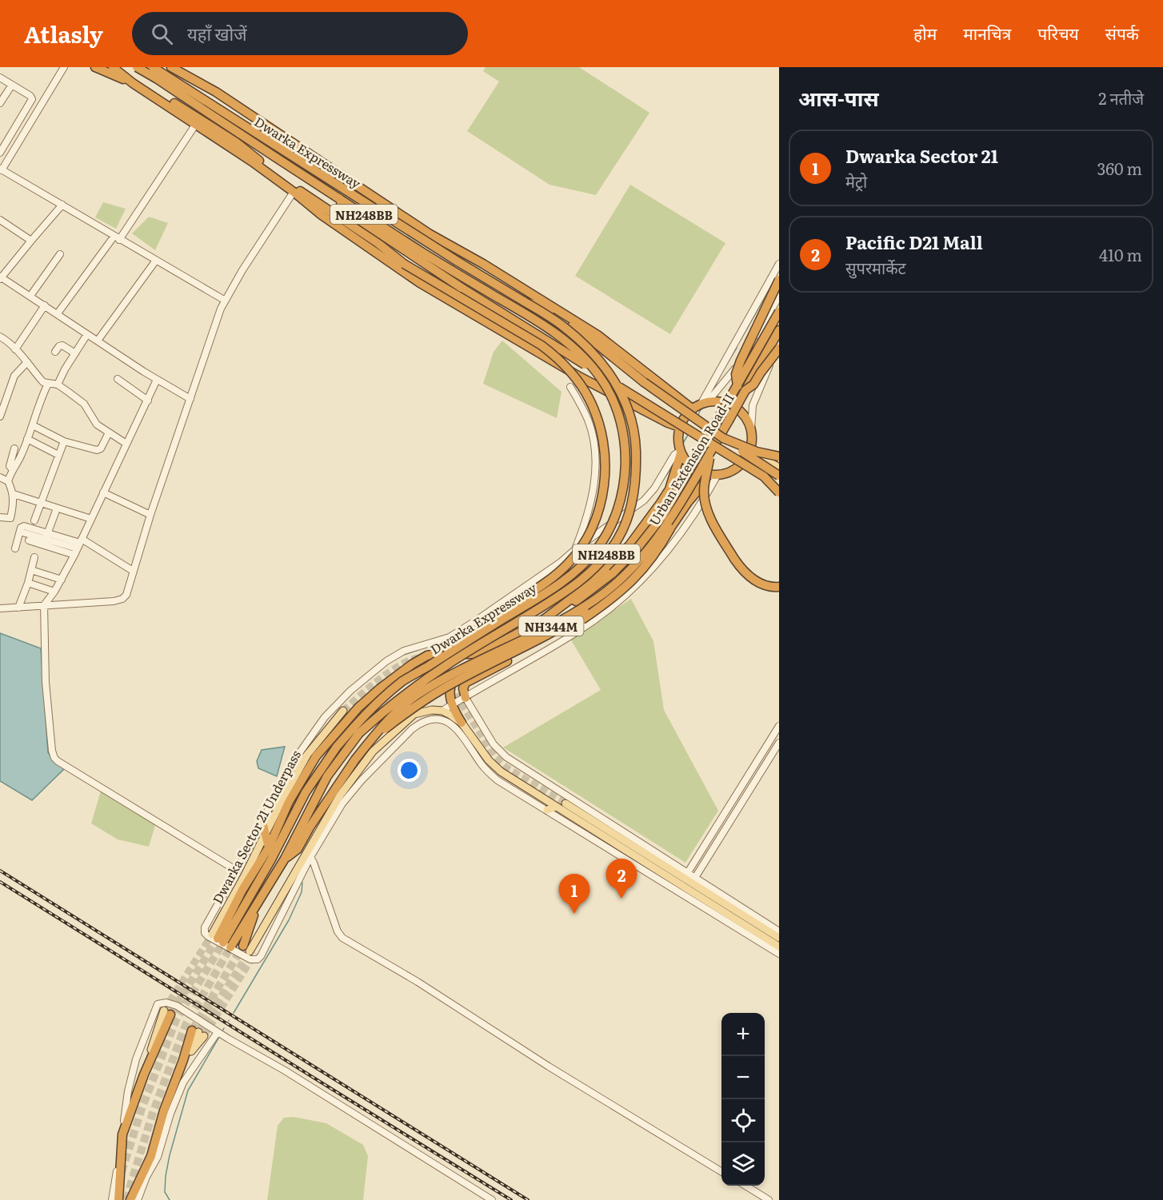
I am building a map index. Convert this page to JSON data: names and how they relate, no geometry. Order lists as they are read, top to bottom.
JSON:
{
  "streets": {
    "highway": [
      "Dwarka Expressway",
      "NH248BB",
      "Urban Extension Road-II",
      "NH344M"
    ],
    "main road": ["Dwarka Sector 21 Underpass"]
  },
  "crossings": [
    ["Dwarka Expressway", "NH248BB"],
    ["Dwarka Expressway", "Urban Extension Road-II"],
    ["NH248BB", "Urban Extension Road-II"],
    ["NH248BB", "Dwarka Sector 21 Underpass"]
  ],
  "page": {
    "header": "Atlasly",
    "search": "यहाँ खोजें",
    "nav": [
      "होम",
      "मानचित्र",
      "परिचय",
      "संपर्क"
    ],
    "heading": ["आस-पास", "2 नतीजे"],
    "list": [
      {
        "mark": "1",
        "name": "Dwarka Sector 21",
        "note": "मेट्रो",
        "value": "360 m"
      },
      {
        "mark": "2",
        "name": "Pacific D21 Mall",
        "note": "सुपरमार्केट",
        "value": "410 m"
      }
    ],
    "pins": ["2", "1"],
    "map_buttons": ["+", "−"]
  }
}
